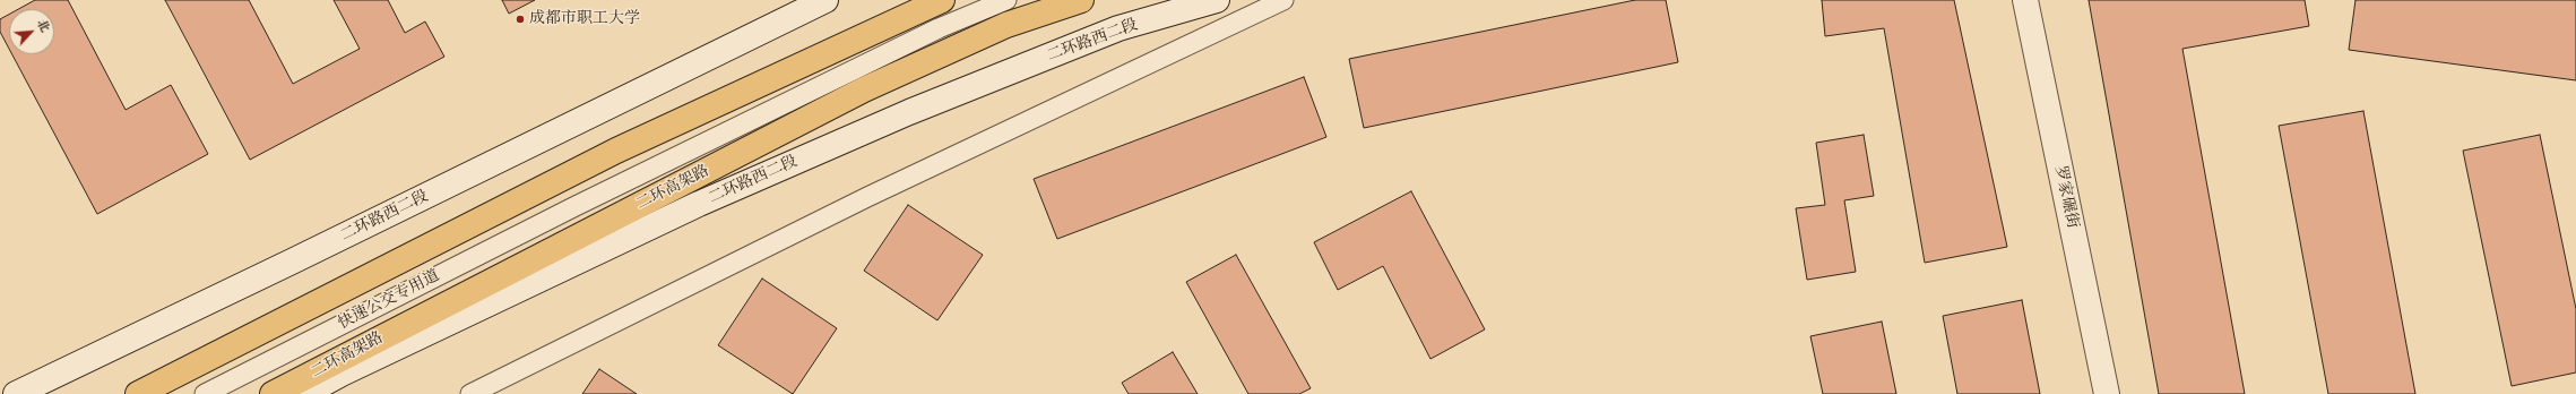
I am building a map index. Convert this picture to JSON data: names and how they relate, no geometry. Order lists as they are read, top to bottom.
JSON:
{
  "streets": {
    "highway": ["二环高架路"],
    "main road": ["二环路西二段", "罗家碾街"],
    "lane": ["快速公交专用道"]
  },
  "places": ["成都市职工大学"],
  "north": "top right"
}
